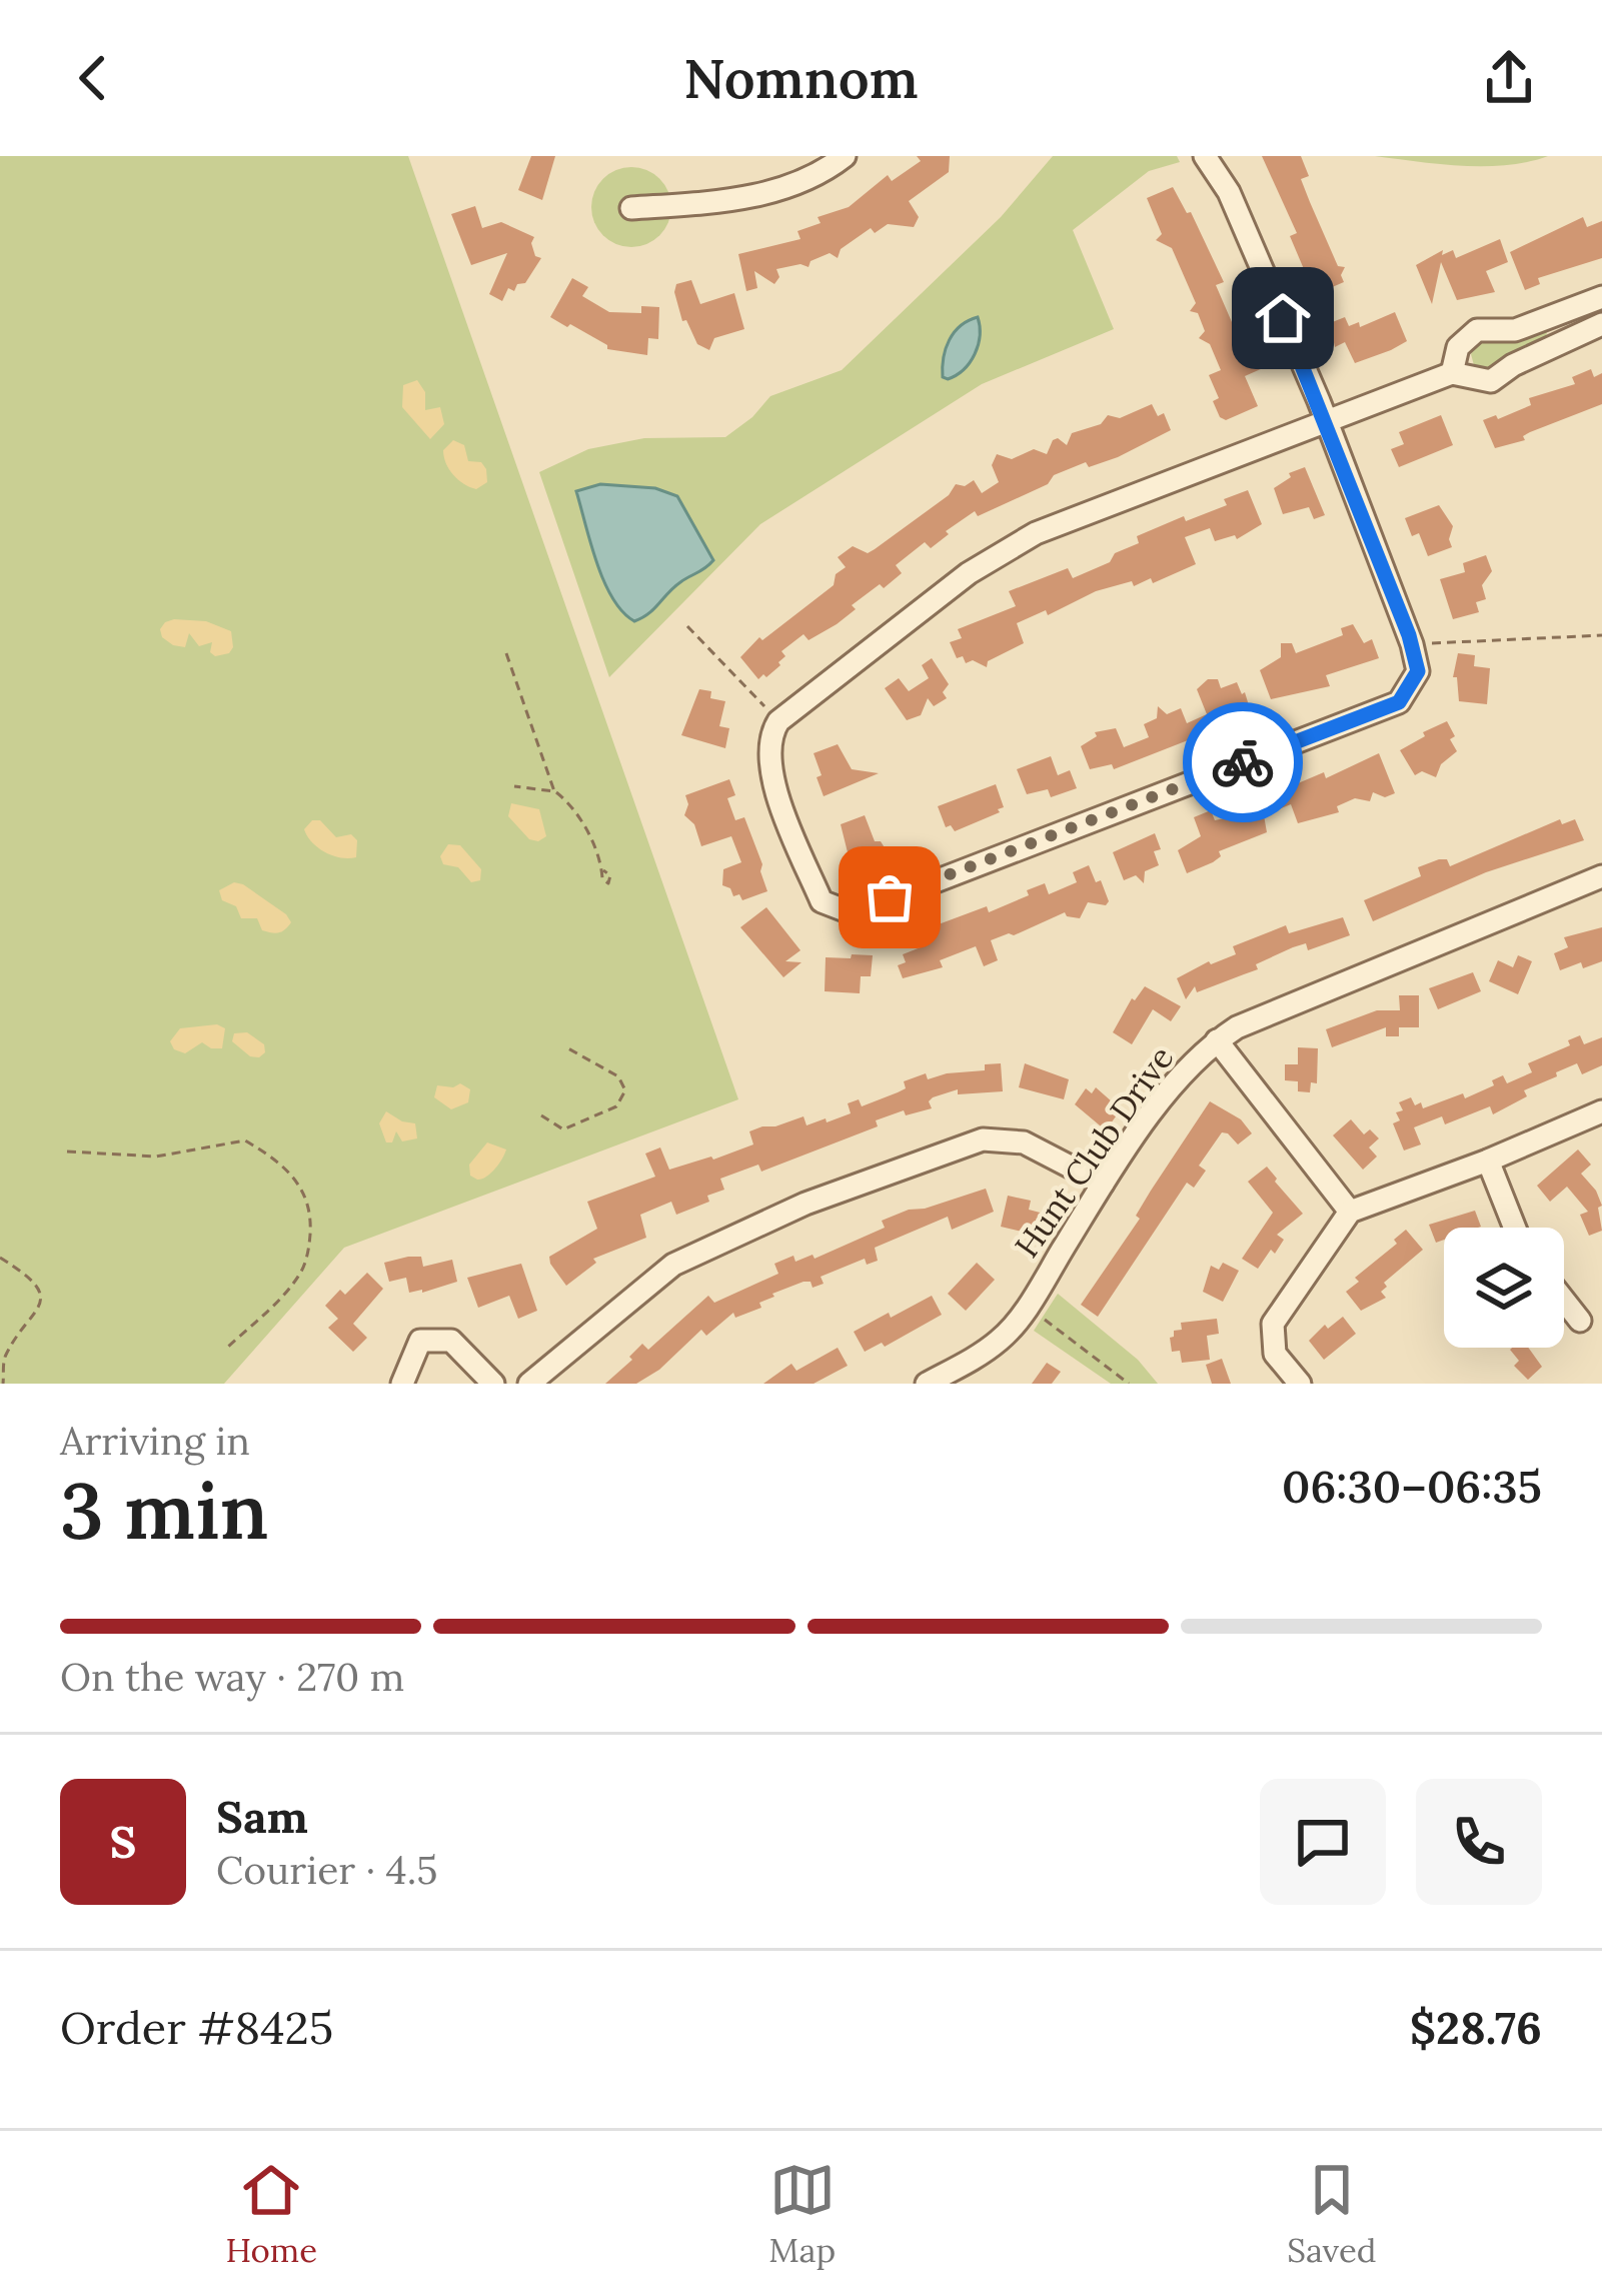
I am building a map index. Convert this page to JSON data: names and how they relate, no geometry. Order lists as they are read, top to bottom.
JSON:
{
  "streets": {
    "street": ["Hunt Club Drive"]
  },
  "page": {
    "header": "Nomnom",
    "heading": ["3 min", "Arriving in", "06:30–06:35"],
    "panel": [
      "Sam",
      "Courier · 4.5",
      "Order #8425",
      "$28.76"
    ],
    "bar": "On the way · 270 m",
    "round": "S",
    "tabs": ["Home", "Map", "Saved"]
  }
}
